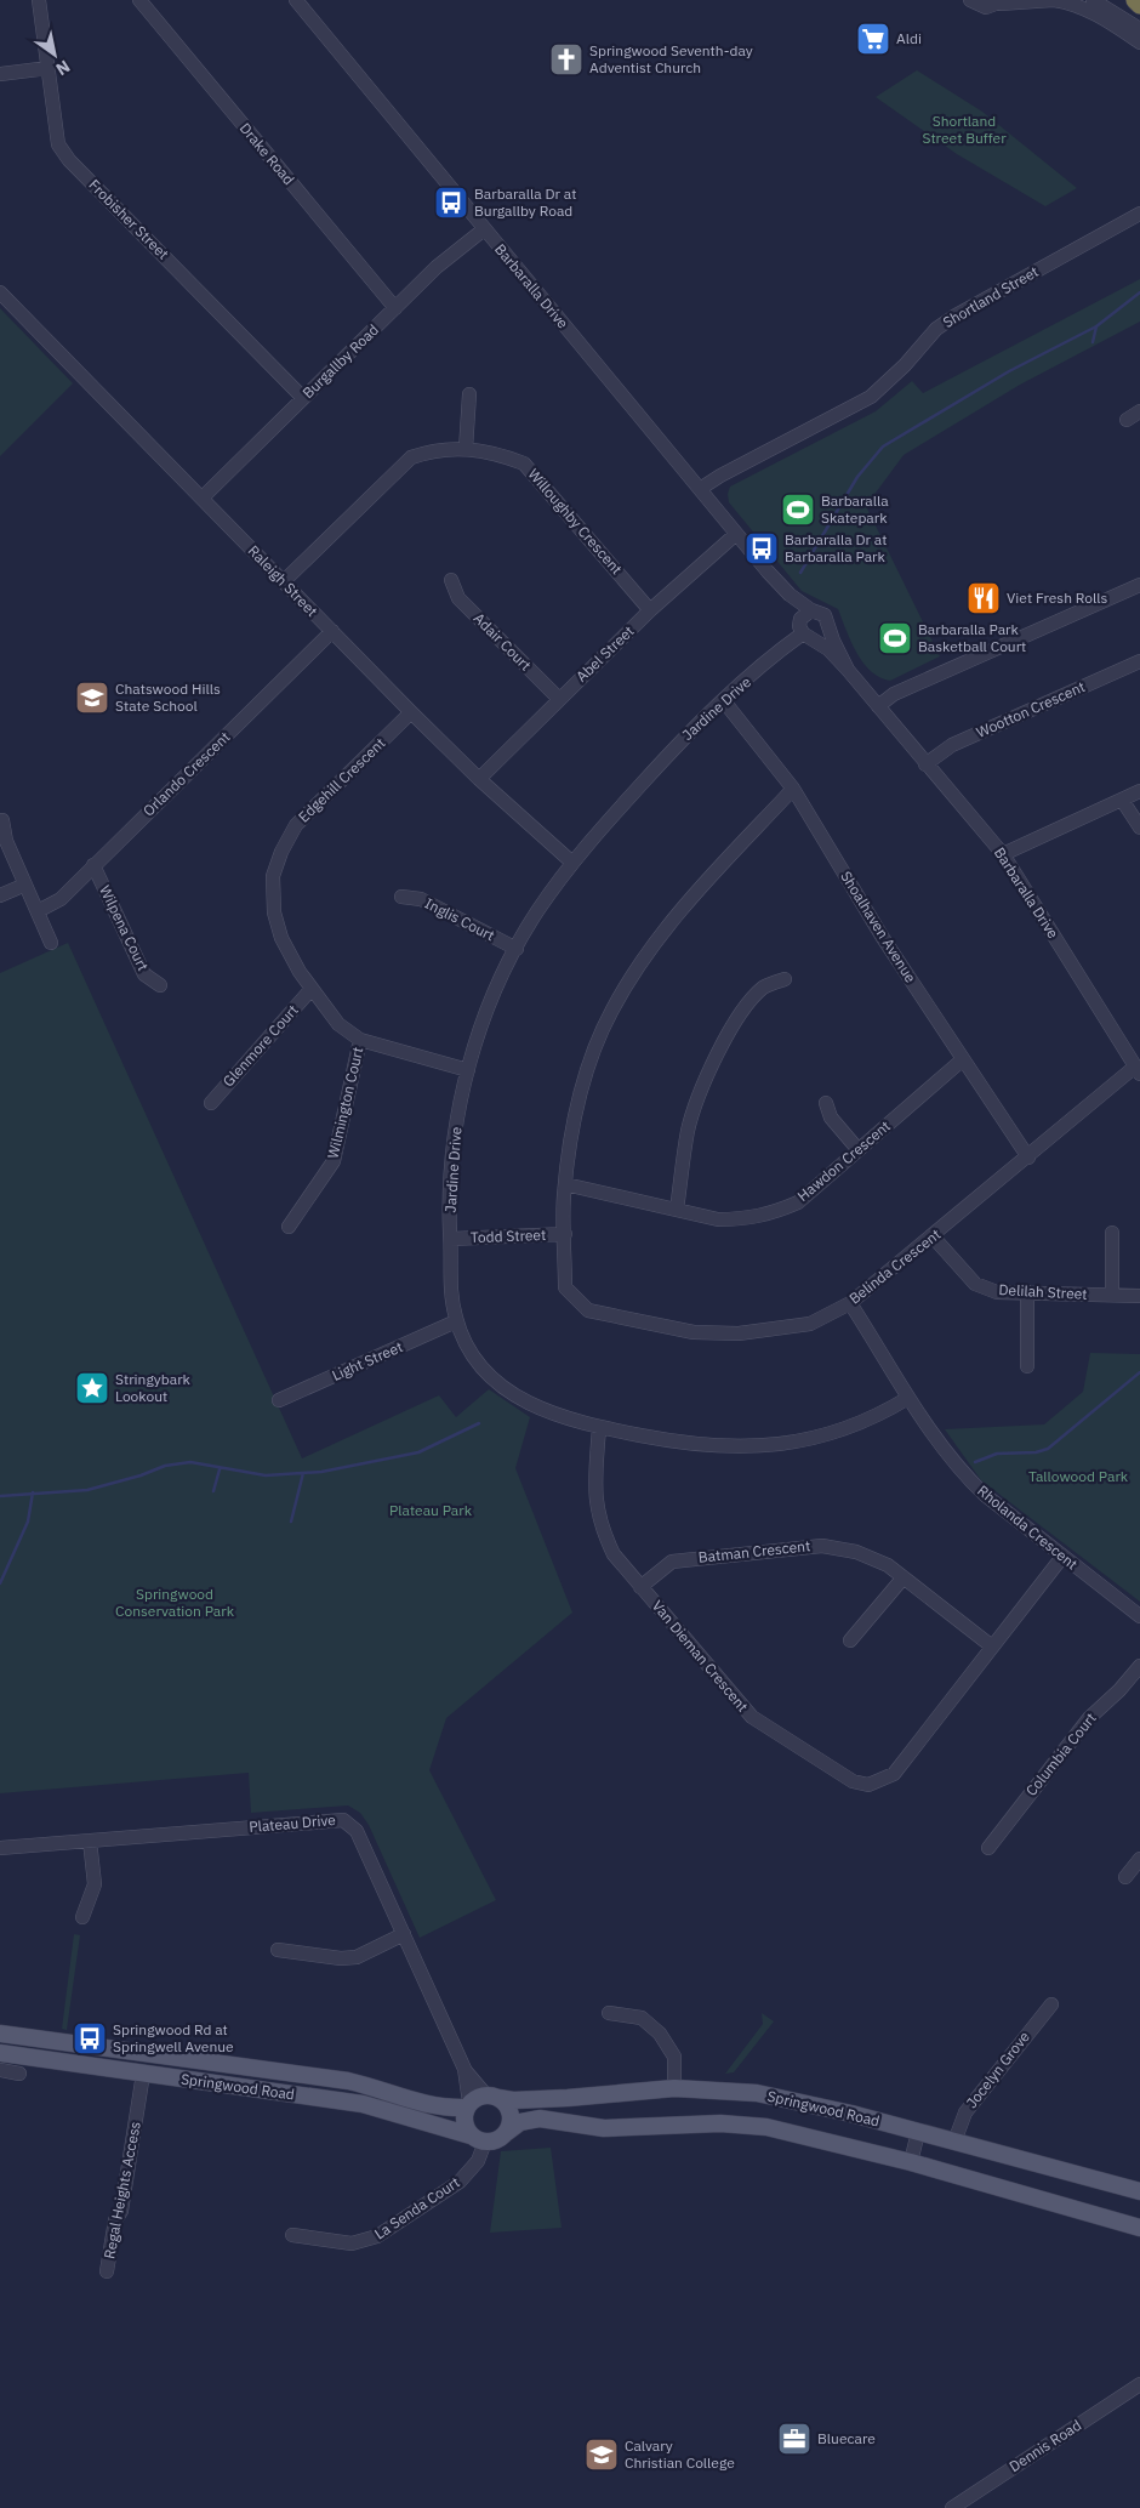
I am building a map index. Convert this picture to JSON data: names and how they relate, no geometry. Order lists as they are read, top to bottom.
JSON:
{
  "streets": {
    "main road": ["Springwood Road"],
    "street": [
      "Drake Road",
      "Frobisher Street",
      "Barbaralla Drive",
      "Shortland Street",
      "Burgallby Road",
      "Willoughby Crescent",
      "Raleigh Street",
      "Adair Court",
      "Abel Street",
      "Jardine Drive",
      "Wootton Crescent",
      "Orlando Crescent",
      "Edgehill Crescent",
      "Inglis Court",
      "Shoalhaven Avenue",
      "Wilpena Court",
      "Glenmore Court",
      "Wilmington Court",
      "Hawdon Crescent",
      "Todd Street",
      "Belinda Crescent",
      "Delilah Street",
      "Light Street",
      "Rholanda Crescent",
      "Batman Crescent",
      "Van Dieman Crescent",
      "Columbia Court",
      "Plateau Drive",
      "Jocelyn Grove",
      "Regal Heights Access",
      "La Senda Court",
      "Dennis Road"
    ]
  },
  "crossings": [
    ["Drake Road", "Burgallby Road"],
    ["Frobisher Street", "Burgallby Road"],
    ["Barbaralla Drive", "Shortland Street"],
    ["Barbaralla Drive", "Burgallby Road"],
    ["Barbaralla Drive", "Abel Street"],
    ["Barbaralla Drive", "Jardine Drive"],
    ["Barbaralla Drive", "Wootton Crescent"],
    ["Barbaralla Drive", "Belinda Crescent"],
    ["Burgallby Road", "Raleigh Street"],
    ["Willoughby Crescent", "Raleigh Street"],
    ["Willoughby Crescent", "Abel Street"],
    ["Raleigh Street", "Abel Street"],
    ["Raleigh Street", "Jardine Drive"],
    ["Raleigh Street", "Orlando Crescent"],
    ["Raleigh Street", "Edgehill Crescent"],
    ["Adair Court", "Abel Street"],
    ["Jardine Drive", "Edgehill Crescent"],
    ["Jardine Drive", "Inglis Court"],
    ["Jardine Drive", "Shoalhaven Avenue"],
    ["Jardine Drive", "Todd Street"],
    ["Jardine Drive", "Light Street"],
    ["Jardine Drive", "Rholanda Crescent"],
    ["Jardine Drive", "Van Dieman Crescent"],
    ["Orlando Crescent", "Wilpena Court"],
    ["Edgehill Crescent", "Glenmore Court"],
    ["Edgehill Crescent", "Wilmington Court"],
    ["Shoalhaven Avenue", "Hawdon Crescent"],
    ["Shoalhaven Avenue", "Belinda Crescent"],
    ["Hawdon Crescent", "Belinda Crescent"],
    ["Todd Street", "Belinda Crescent"],
    ["Belinda Crescent", "Delilah Street"],
    ["Belinda Crescent", "Rholanda Crescent"],
    ["Rholanda Crescent", "Van Dieman Crescent"],
    ["Batman Crescent", "Van Dieman Crescent"],
    ["Plateau Drive", "Springwood Road"],
    ["Plateau Drive", "La Senda Court"],
    ["Jocelyn Grove", "Springwood Road"],
    ["Springwood Road", "Regal Heights Access"],
    ["Springwood Road", "La Senda Court"]
  ],
  "parks": [
    "Shortland Street Buffer",
    "Tallowood Park",
    "Plateau Park",
    "Springwood Conservation Park"
  ],
  "places": {
    "supermarket": ["Aldi"],
    "church": ["Springwood Seventh-day Adventist Church"],
    "bus stop": ["Barbaralla Dr at Burgallby Road", "Barbaralla Dr at Barbaralla Park", "Springwood Rd at Springwell Avenue"],
    "sports": ["Barbaralla Skatepark", "Barbaralla Park Basketball Court"],
    "restaurant": ["Viet Fresh Rolls"],
    "school or university": ["Chatswood Hills State School", "Calvary Christian College"],
    "place": ["Stringybark Lookout"],
    "office": ["Bluecare"]
  },
  "north": "bottom right"
}
